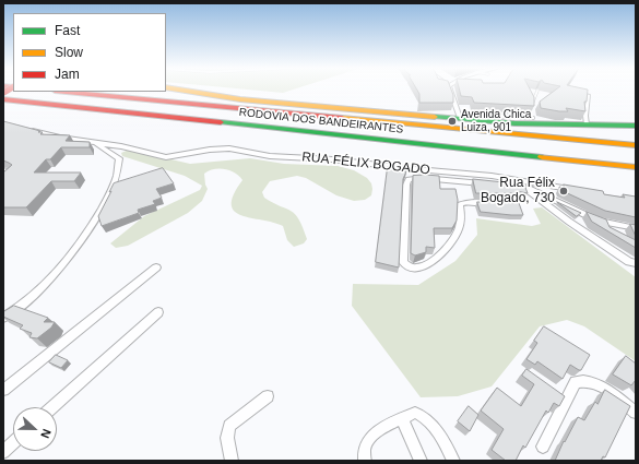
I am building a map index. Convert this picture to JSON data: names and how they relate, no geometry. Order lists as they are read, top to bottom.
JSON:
{
  "streets": {
    "main road": ["RODOVIA DOS BANDEIRANTES"],
    "street": ["RUA FÉLIX BOGADO"]
  },
  "places": ["Avenida Chica Luiza, 901", "Rua Félix Bogado, 730"],
  "legend": ["Fast", "Slow", "Jam"],
  "north": "right"
}
